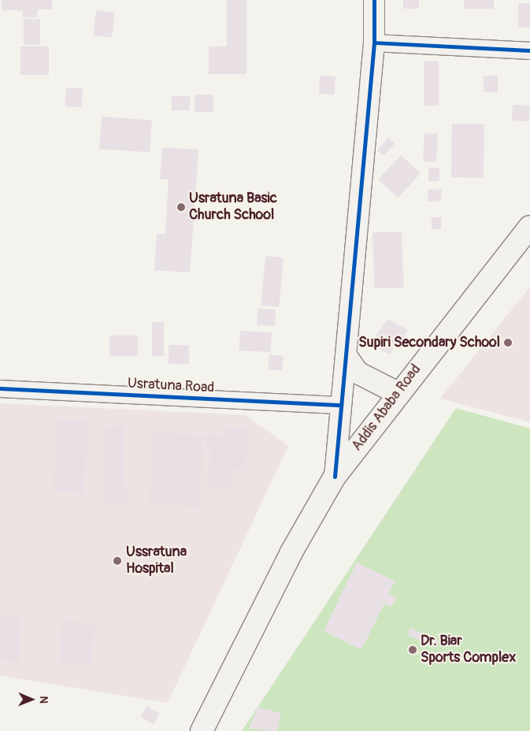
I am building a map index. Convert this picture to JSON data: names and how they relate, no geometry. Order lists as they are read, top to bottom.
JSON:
{
  "streets": {
    "main road": ["Addis Ababa Road"],
    "street": ["Usratuna Road"]
  },
  "places": [
    "Usratuna Basic Church School",
    "Supiri Secondary School",
    "Ussratuna Hospital",
    "Dr. Biar Sports Complex"
  ],
  "north": "right"
}
